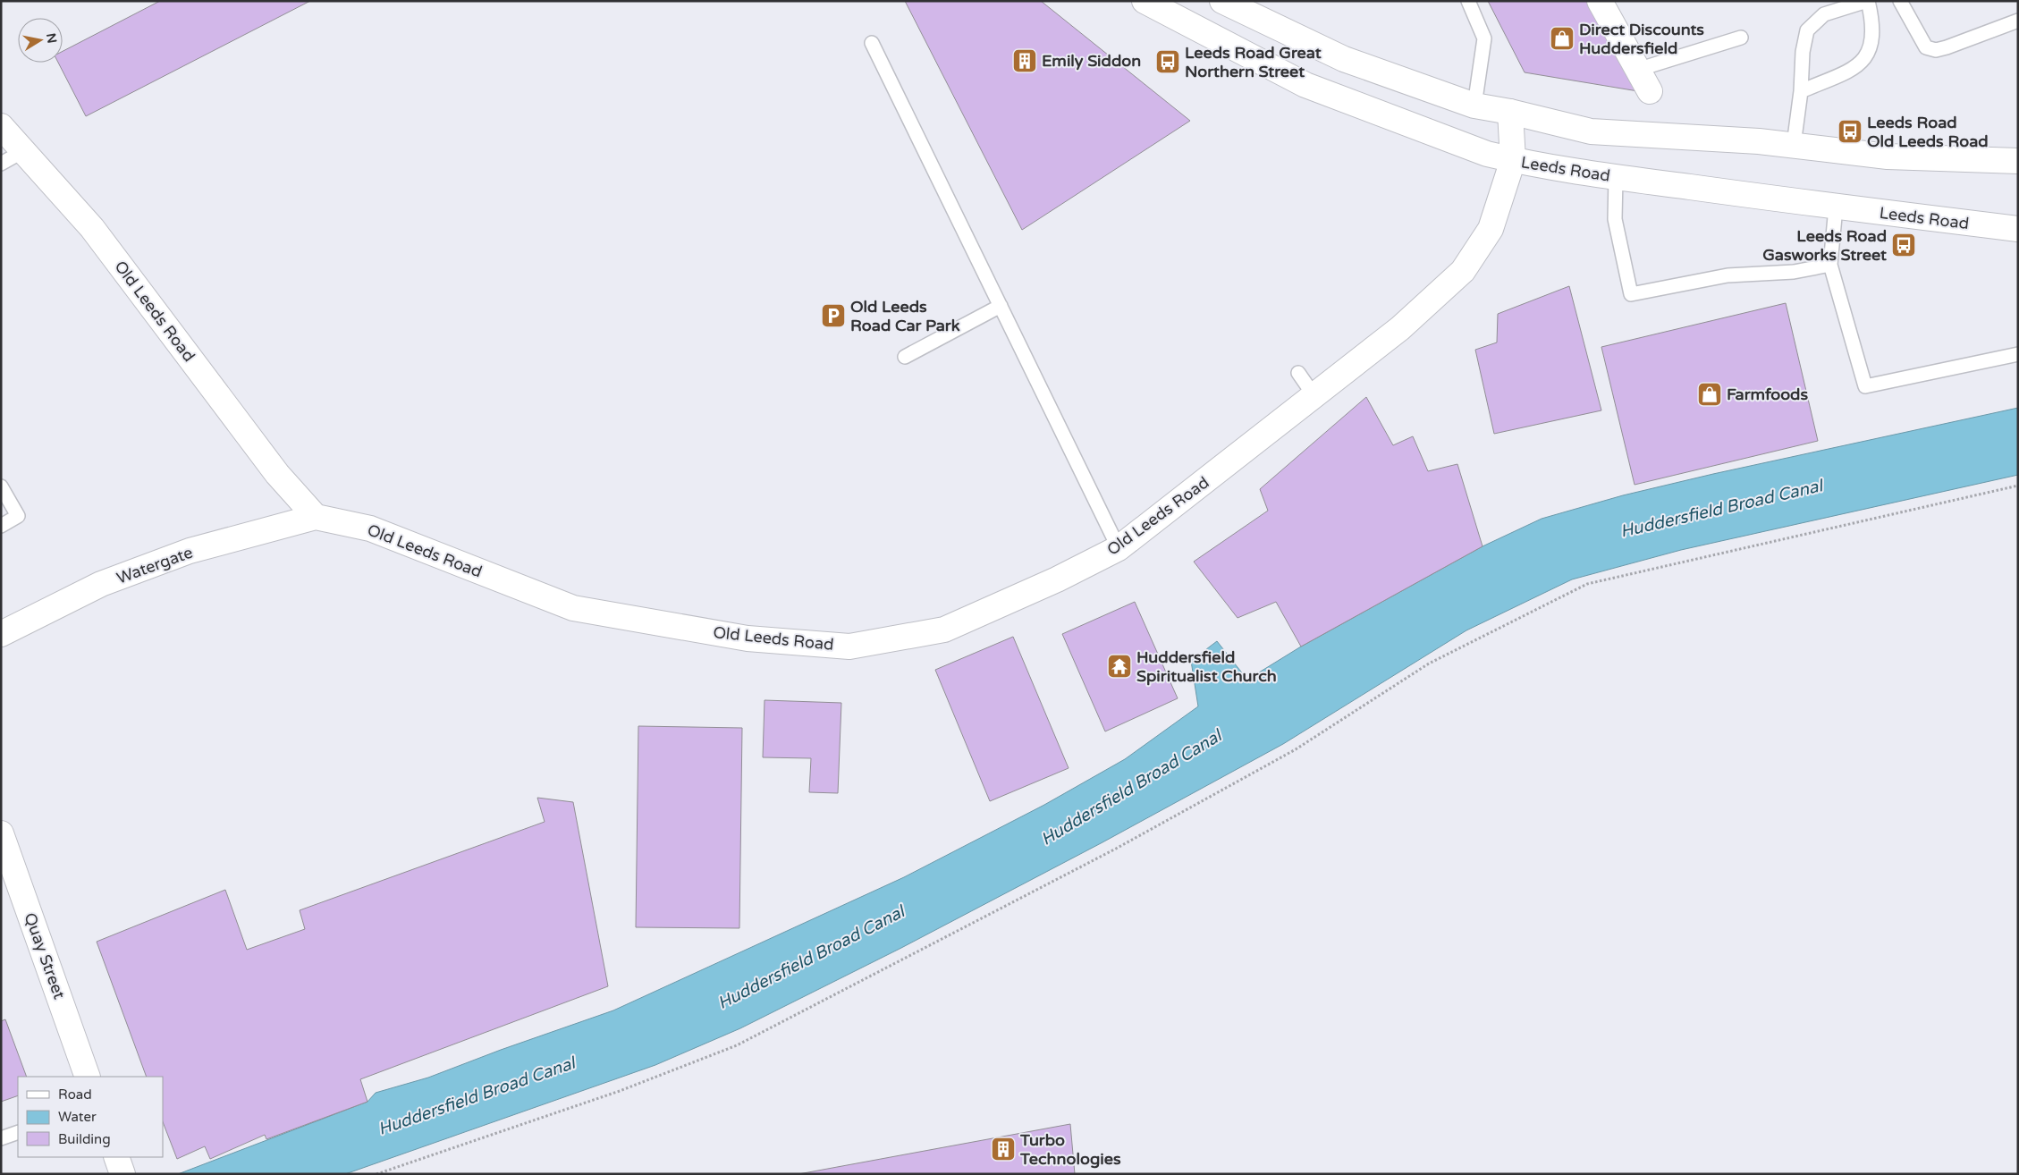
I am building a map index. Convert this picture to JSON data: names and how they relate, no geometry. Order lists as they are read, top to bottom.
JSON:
{
  "streets": {
    "street": [
      "Leeds Road",
      "Old Leeds Road",
      "Watergate",
      "Quay Street"
    ]
  },
  "crossings": [
    ["Leeds Road", "Old Leeds Road"],
    ["Old Leeds Road", "Watergate"]
  ],
  "water": ["Huddersfield Broad Canal"],
  "places": {
    "shop": ["Direct Discounts Huddersfield", "Farmfoods"],
    "building": ["Emily Siddon", "Turbo Technologies"],
    "bus stop": ["Leeds Road Great Northern Street", "Leeds Road Old Leeds Road", "Leeds Road Gasworks Street"],
    "parking": ["Old Leeds Road Car Park"],
    "temple": ["Huddersfield Spiritualist Church"]
  },
  "legend": ["Road", "Water", "Building"],
  "north": "right"
}
